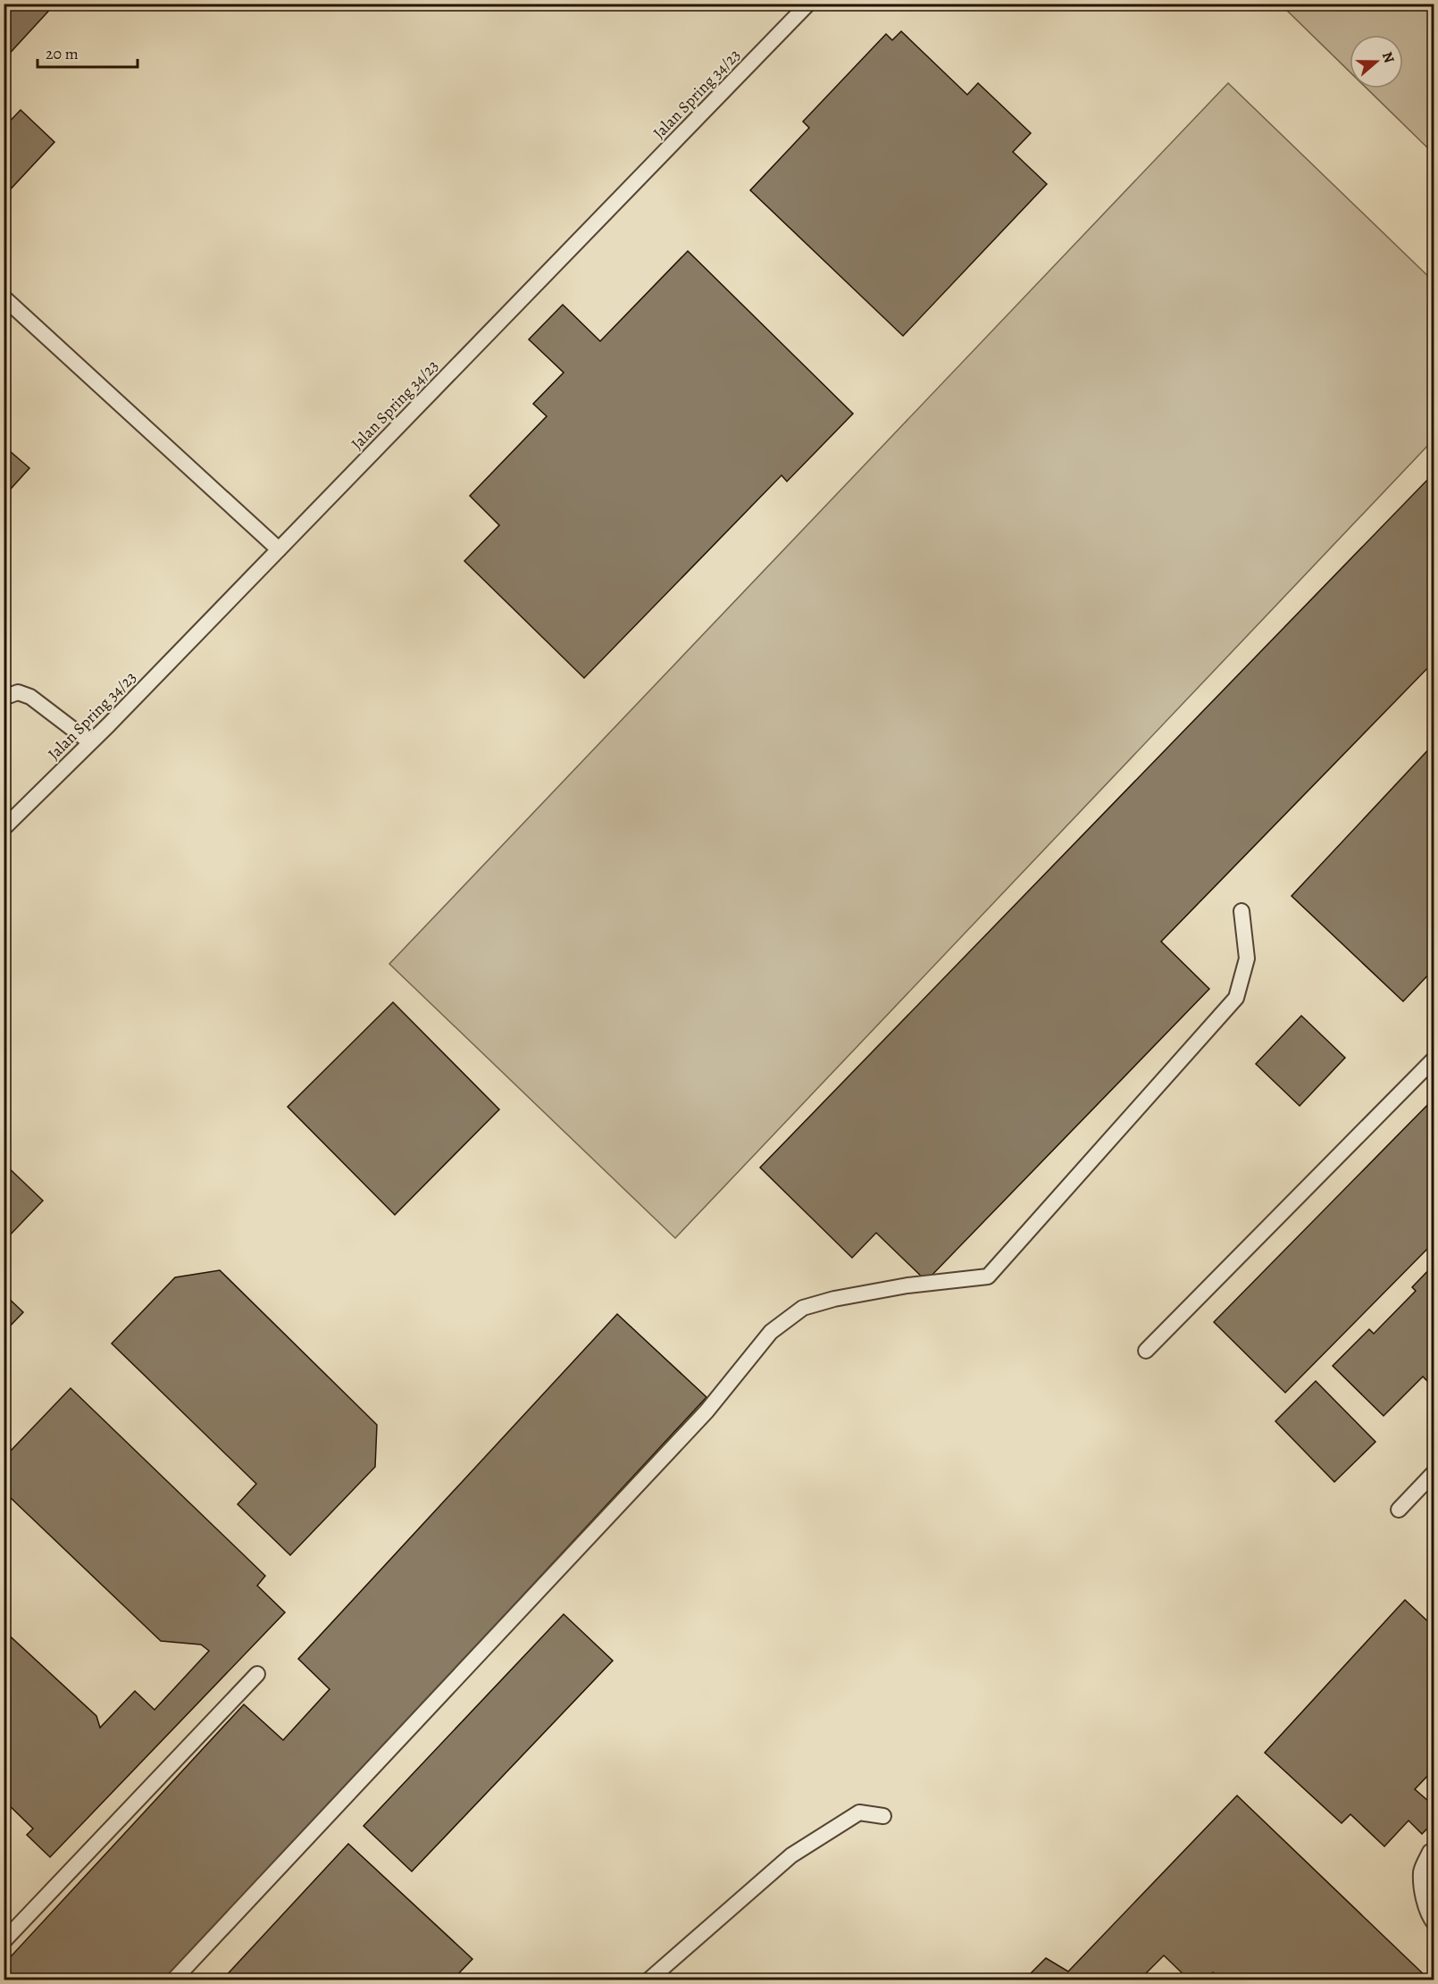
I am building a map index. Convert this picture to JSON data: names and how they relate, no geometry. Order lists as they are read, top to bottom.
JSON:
{
  "streets": {
    "lane": ["Jalan Spring 34/23"]
  },
  "scale_bar": "20 m",
  "north": "right"
}
